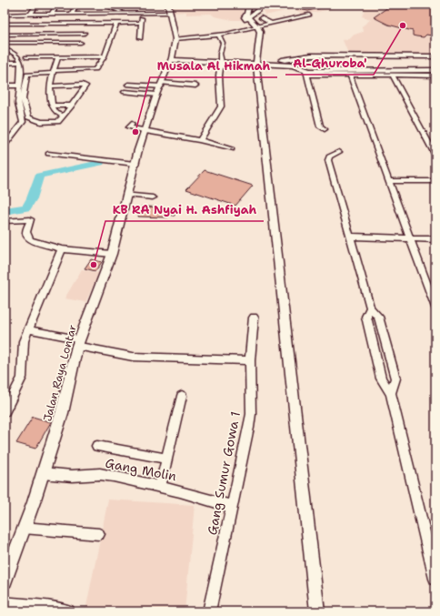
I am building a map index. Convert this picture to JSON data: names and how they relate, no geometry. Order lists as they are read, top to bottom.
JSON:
{
  "streets": {
    "street": ["Jalan Raya Lontar", "Gang Molin", "Gang Sumur Gowa 1"]
  },
  "crossings": [
    ["Jalan Raya Lontar", "Gang Molin"],
    ["Gang Molin", "Gang Sumur Gowa 1"]
  ],
  "places": ["Al-Ghuroba'", "Musala Al Hikmah", "KB RA Nyai H. Ashfiyah"]
}
